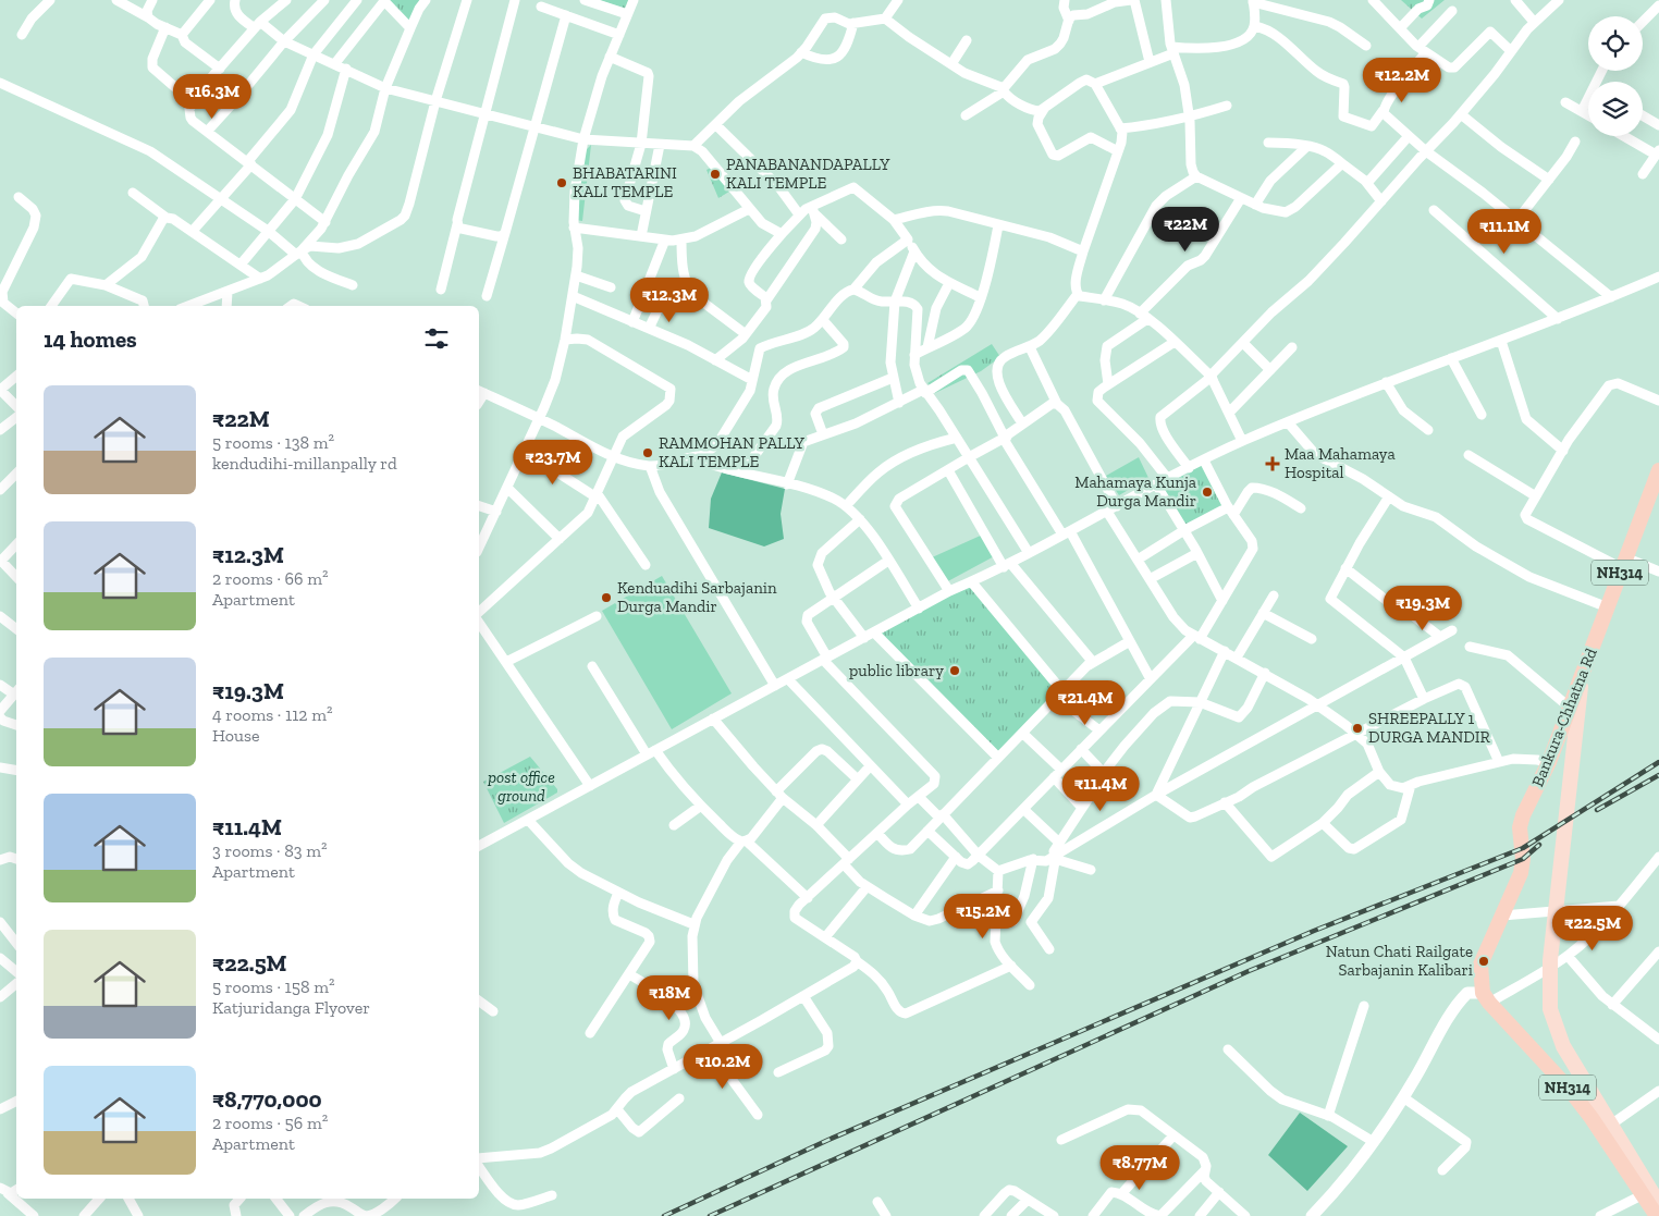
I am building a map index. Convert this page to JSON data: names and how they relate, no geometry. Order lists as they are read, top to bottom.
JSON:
{
  "streets": {
    "highway": ["NH314", "Bankura-Chhatna Rd"]
  },
  "crossings": [
    ["NH314", "Bankura-Chhatna Rd"]
  ],
  "parks": ["post office ground"],
  "places": {
    "other": [
      "PANABANANDAPALLY KALI TEMPLE",
      "BHABATARINI KALI TEMPLE",
      "RAMMOHAN PALLY KALI TEMPLE",
      "Mahamaya Kunja Durga Mandir",
      "Kenduadihi Sarbajanin Durga Mandir",
      "public library",
      "SHREEPALLY 1 DURGA MANDIR",
      "Natun Chati Railgate Sarbajanin Kalibari"
    ],
    "health": ["Maa Mahamaya Hospital"]
  },
  "page": {
    "price": [
      "₹12.2M",
      "₹16.3M",
      "₹22M",
      "₹11.1M",
      "₹12.3M",
      "₹23.7M",
      "₹19.3M",
      "₹21.4M",
      "₹11.4M",
      "₹15.2M",
      "₹22.5M",
      "₹18M",
      "₹10.2M",
      "₹8.77M"
    ],
    "heading": "14 homes",
    "list": [
      {
        "name": "₹22M",
        "note": "5 rooms · 138 m² · kendudihi-millanpally rd"
      },
      {
        "name": "₹12.3M",
        "note": "2 rooms · 66 m² · Apartment"
      },
      {
        "name": "₹19.3M",
        "note": "4 rooms · 112 m² · House"
      },
      {
        "name": "₹11.4M",
        "note": "3 rooms · 83 m² · Apartment"
      },
      {
        "name": "₹22.5M",
        "note": "5 rooms · 158 m² · Katjuridanga Flyover"
      },
      {
        "name": "₹8,770,000",
        "note": "2 rooms · 56 m² · Apartment"
      }
    ]
  }
}
